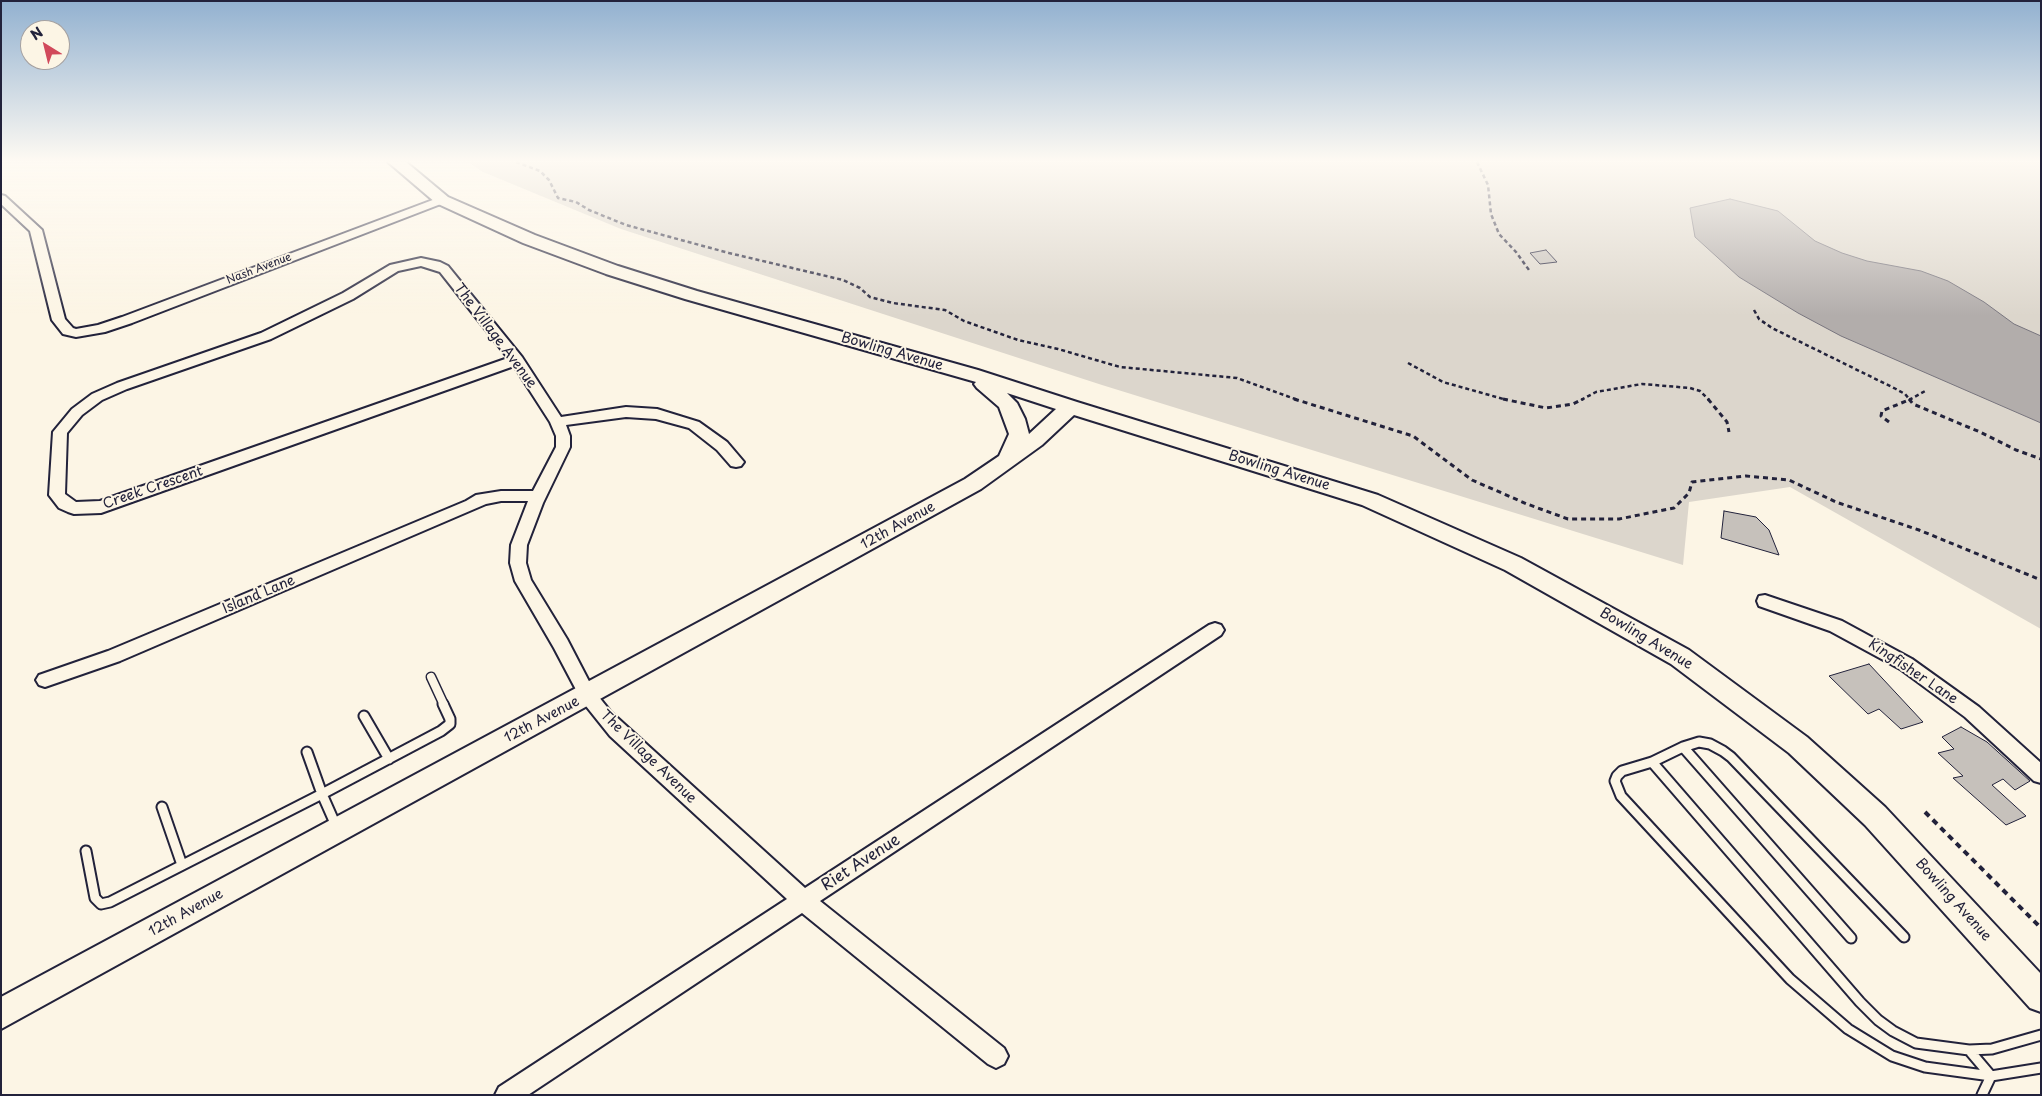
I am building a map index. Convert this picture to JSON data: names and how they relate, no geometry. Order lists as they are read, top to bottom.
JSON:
{
  "streets": {
    "main road": ["Bowling Avenue", "12th Avenue"],
    "street": [
      "Nash Avenue",
      "The Village Avenue",
      "Creek Crescent",
      "Island Lane",
      "Kingfisher Lane",
      "Riet Avenue"
    ]
  },
  "crossings": [
    ["The Village Avenue", "Creek Crescent"],
    ["The Village Avenue", "12th Avenue"],
    ["The Village Avenue", "Island Lane"],
    ["The Village Avenue", "Riet Avenue"],
    ["Bowling Avenue", "12th Avenue"]
  ],
  "north": "top left"
}
